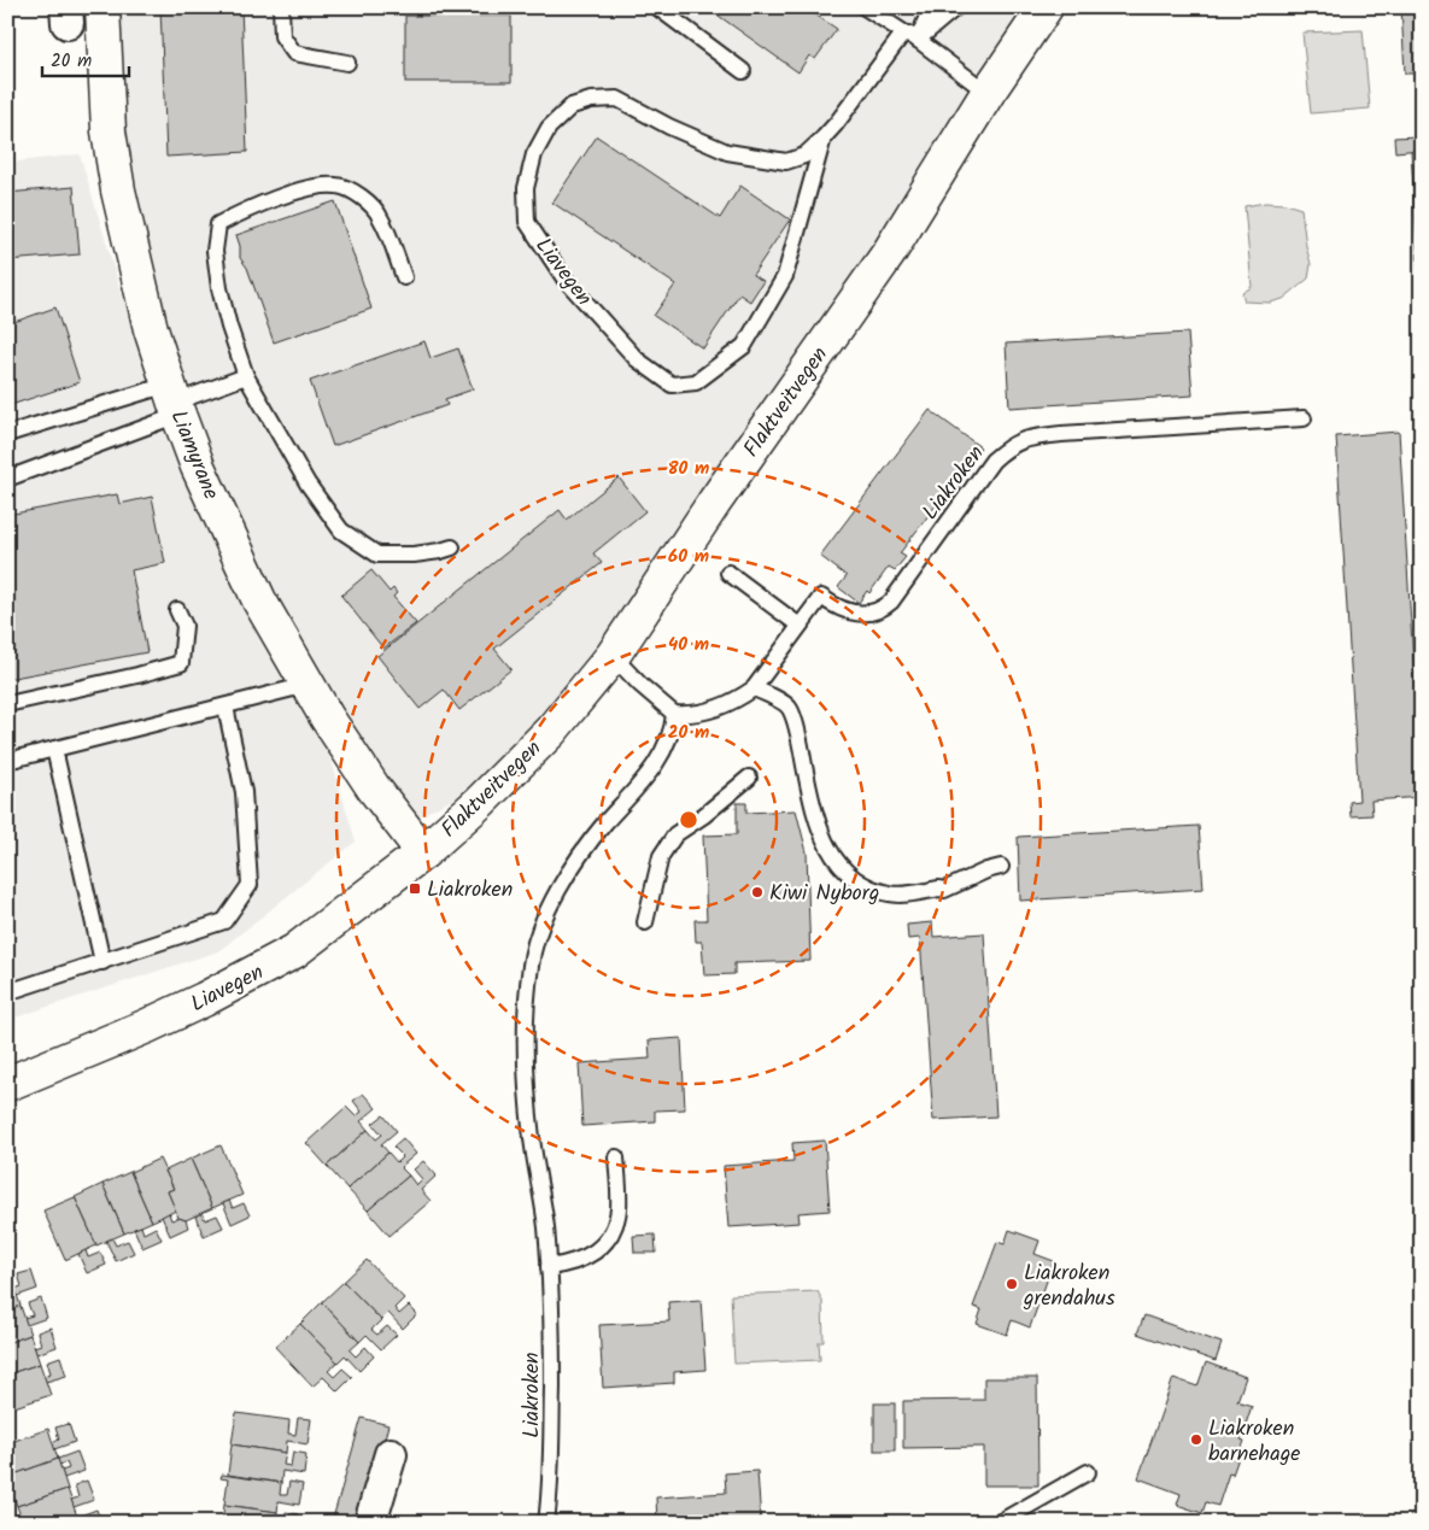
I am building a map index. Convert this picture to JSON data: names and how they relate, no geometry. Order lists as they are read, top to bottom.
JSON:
{
  "streets": {
    "main road": ["Liavegen", "Flaktveitvegen", "Liamyrane"],
    "lane": ["Liakroken"]
  },
  "crossings": [
    ["Liavegen", "Flaktveitvegen"],
    ["Liavegen", "Liamyrane"],
    ["Flaktveitvegen", "Liamyrane"]
  ],
  "places": {
    "transit": ["Liakroken"],
    "other": ["Kiwi Nyborg", "Liakroken grendahus", "Liakroken barnehage"]
  },
  "scale_bar": "20 m",
  "rings": [
    "80 m",
    "60 m",
    "40 m",
    "20 m"
  ]
}
